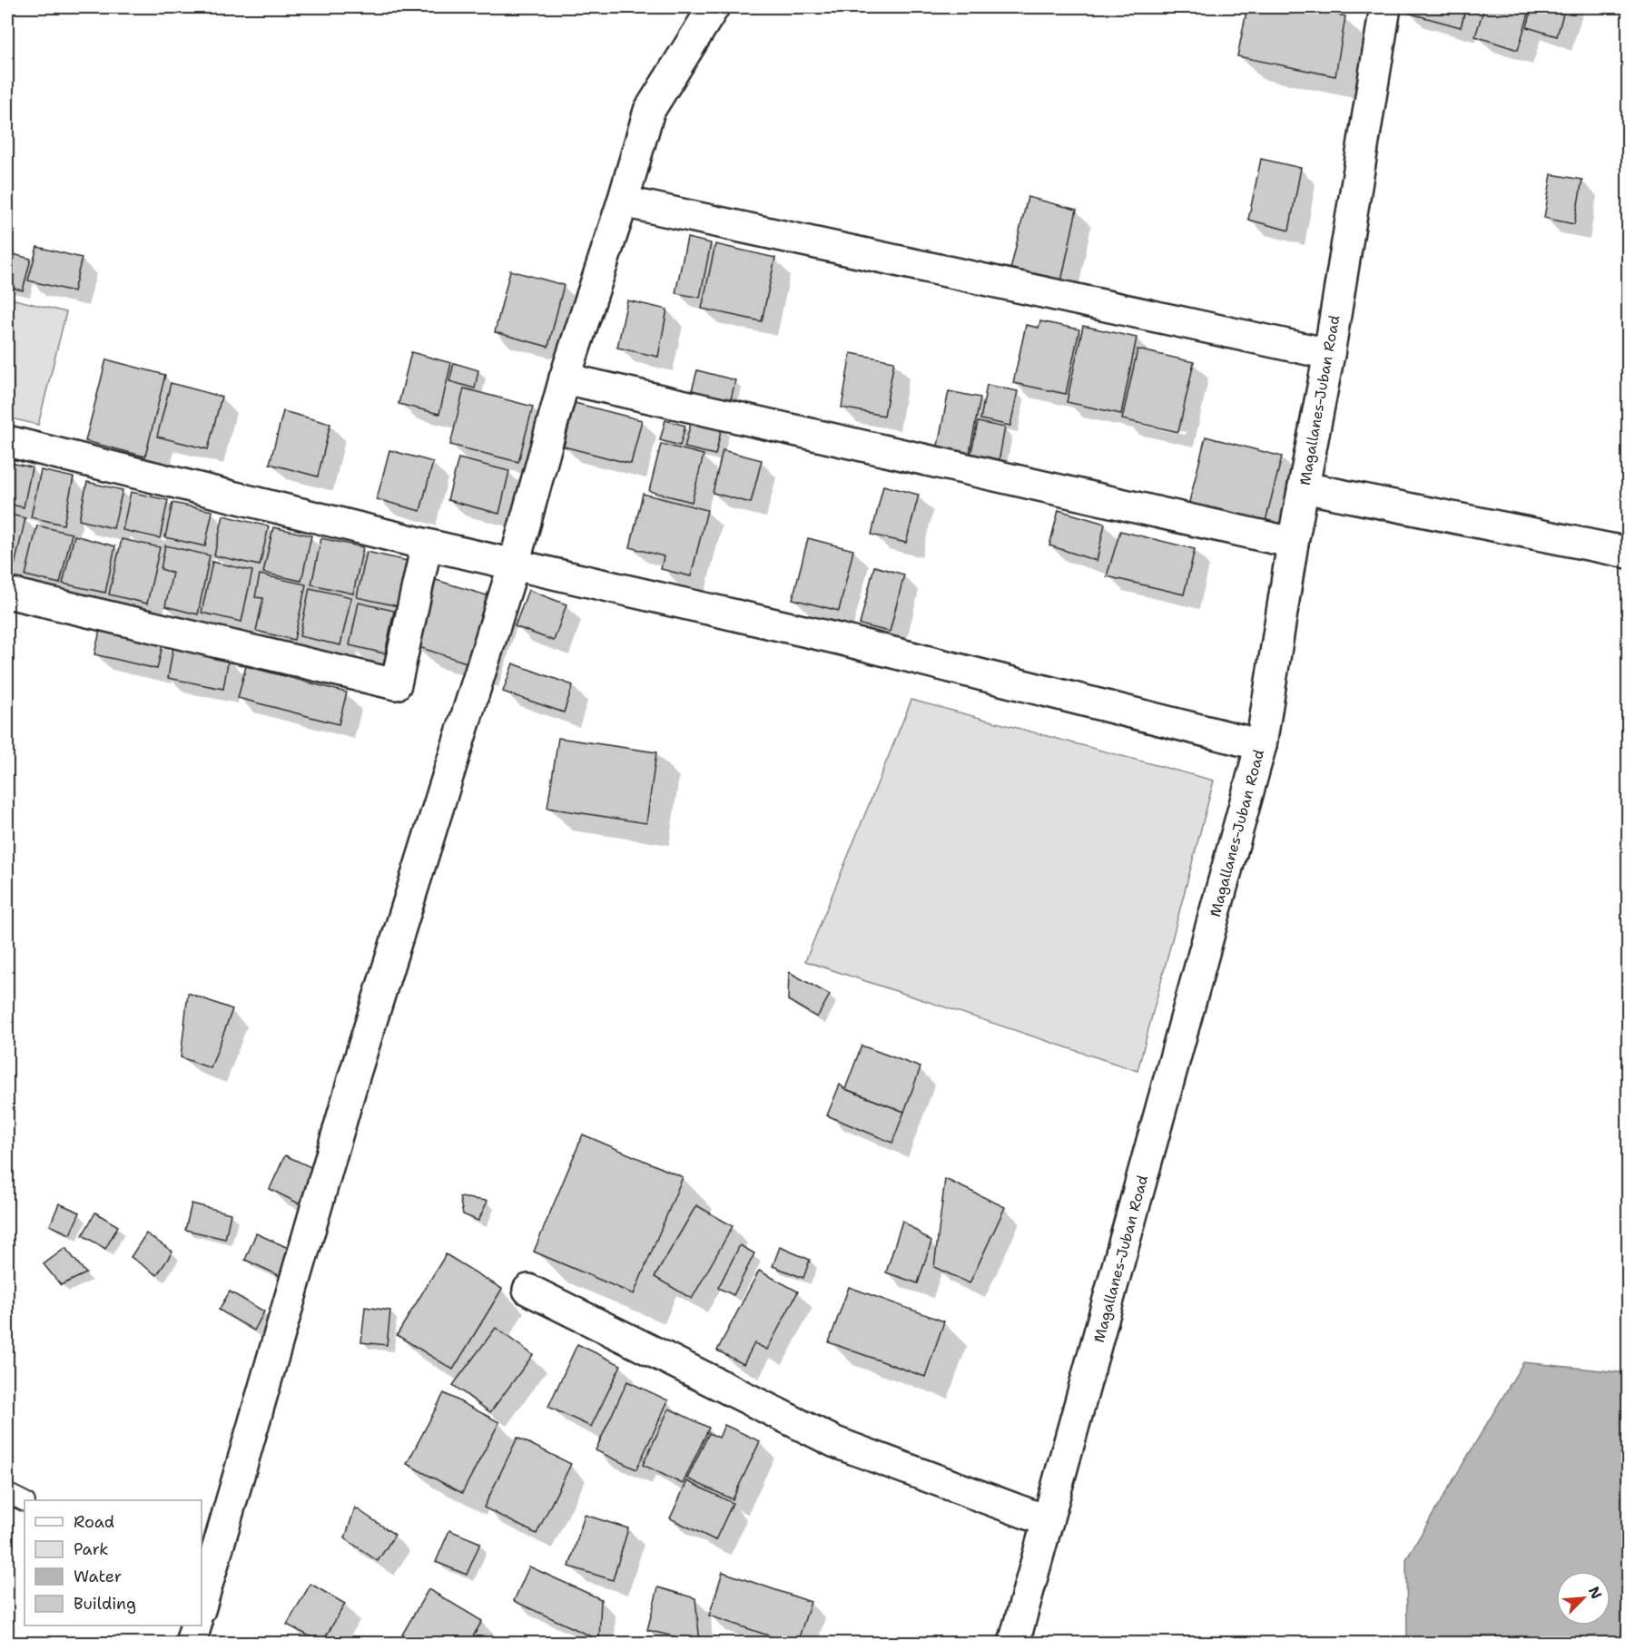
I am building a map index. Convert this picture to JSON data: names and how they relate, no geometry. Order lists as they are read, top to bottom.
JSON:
{
  "streets": {
    "street": ["Magallanes-Juban Road"]
  },
  "legend": [
    "Road",
    "Park",
    "Water",
    "Building"
  ],
  "north": "top right"
}
